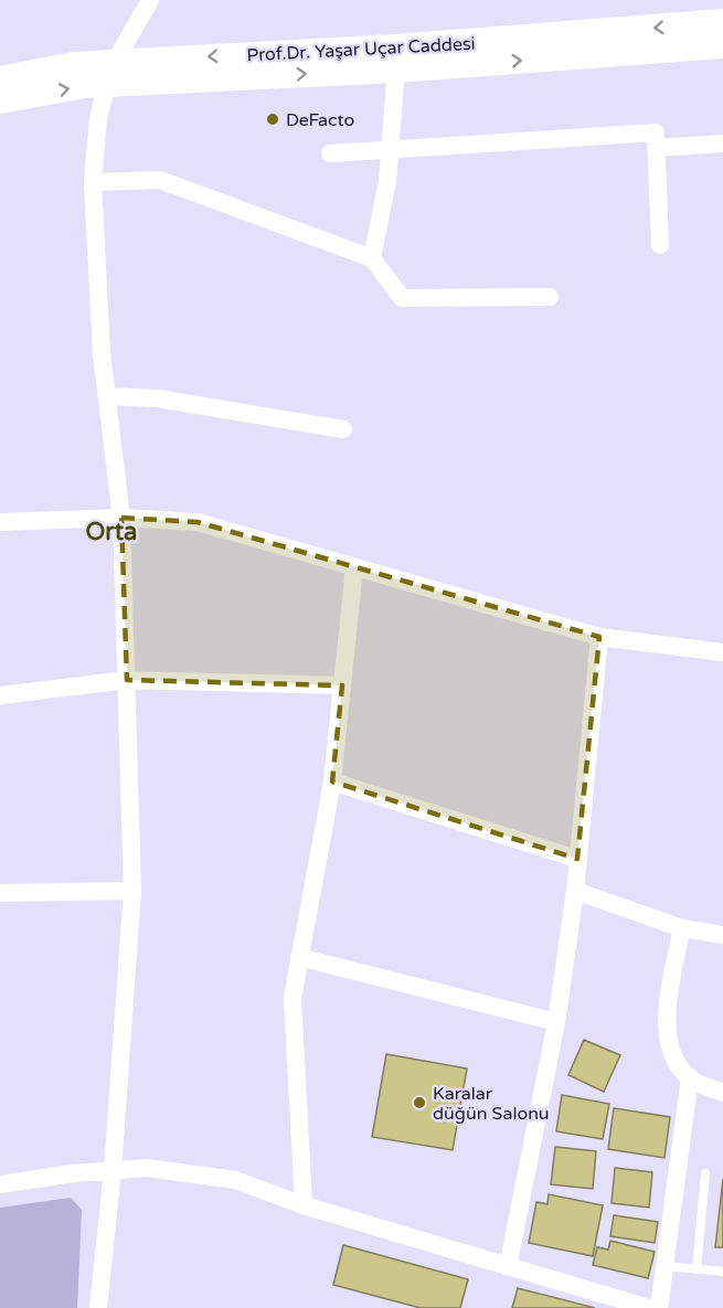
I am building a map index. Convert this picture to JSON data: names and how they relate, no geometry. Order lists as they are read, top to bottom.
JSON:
{
  "streets": {
    "main road": ["Prof.Dr. Yaşar Uçar Caddesi"]
  },
  "districts": ["Orta"],
  "places": ["DeFacto", "Karalar düğün Salonu"]
}
